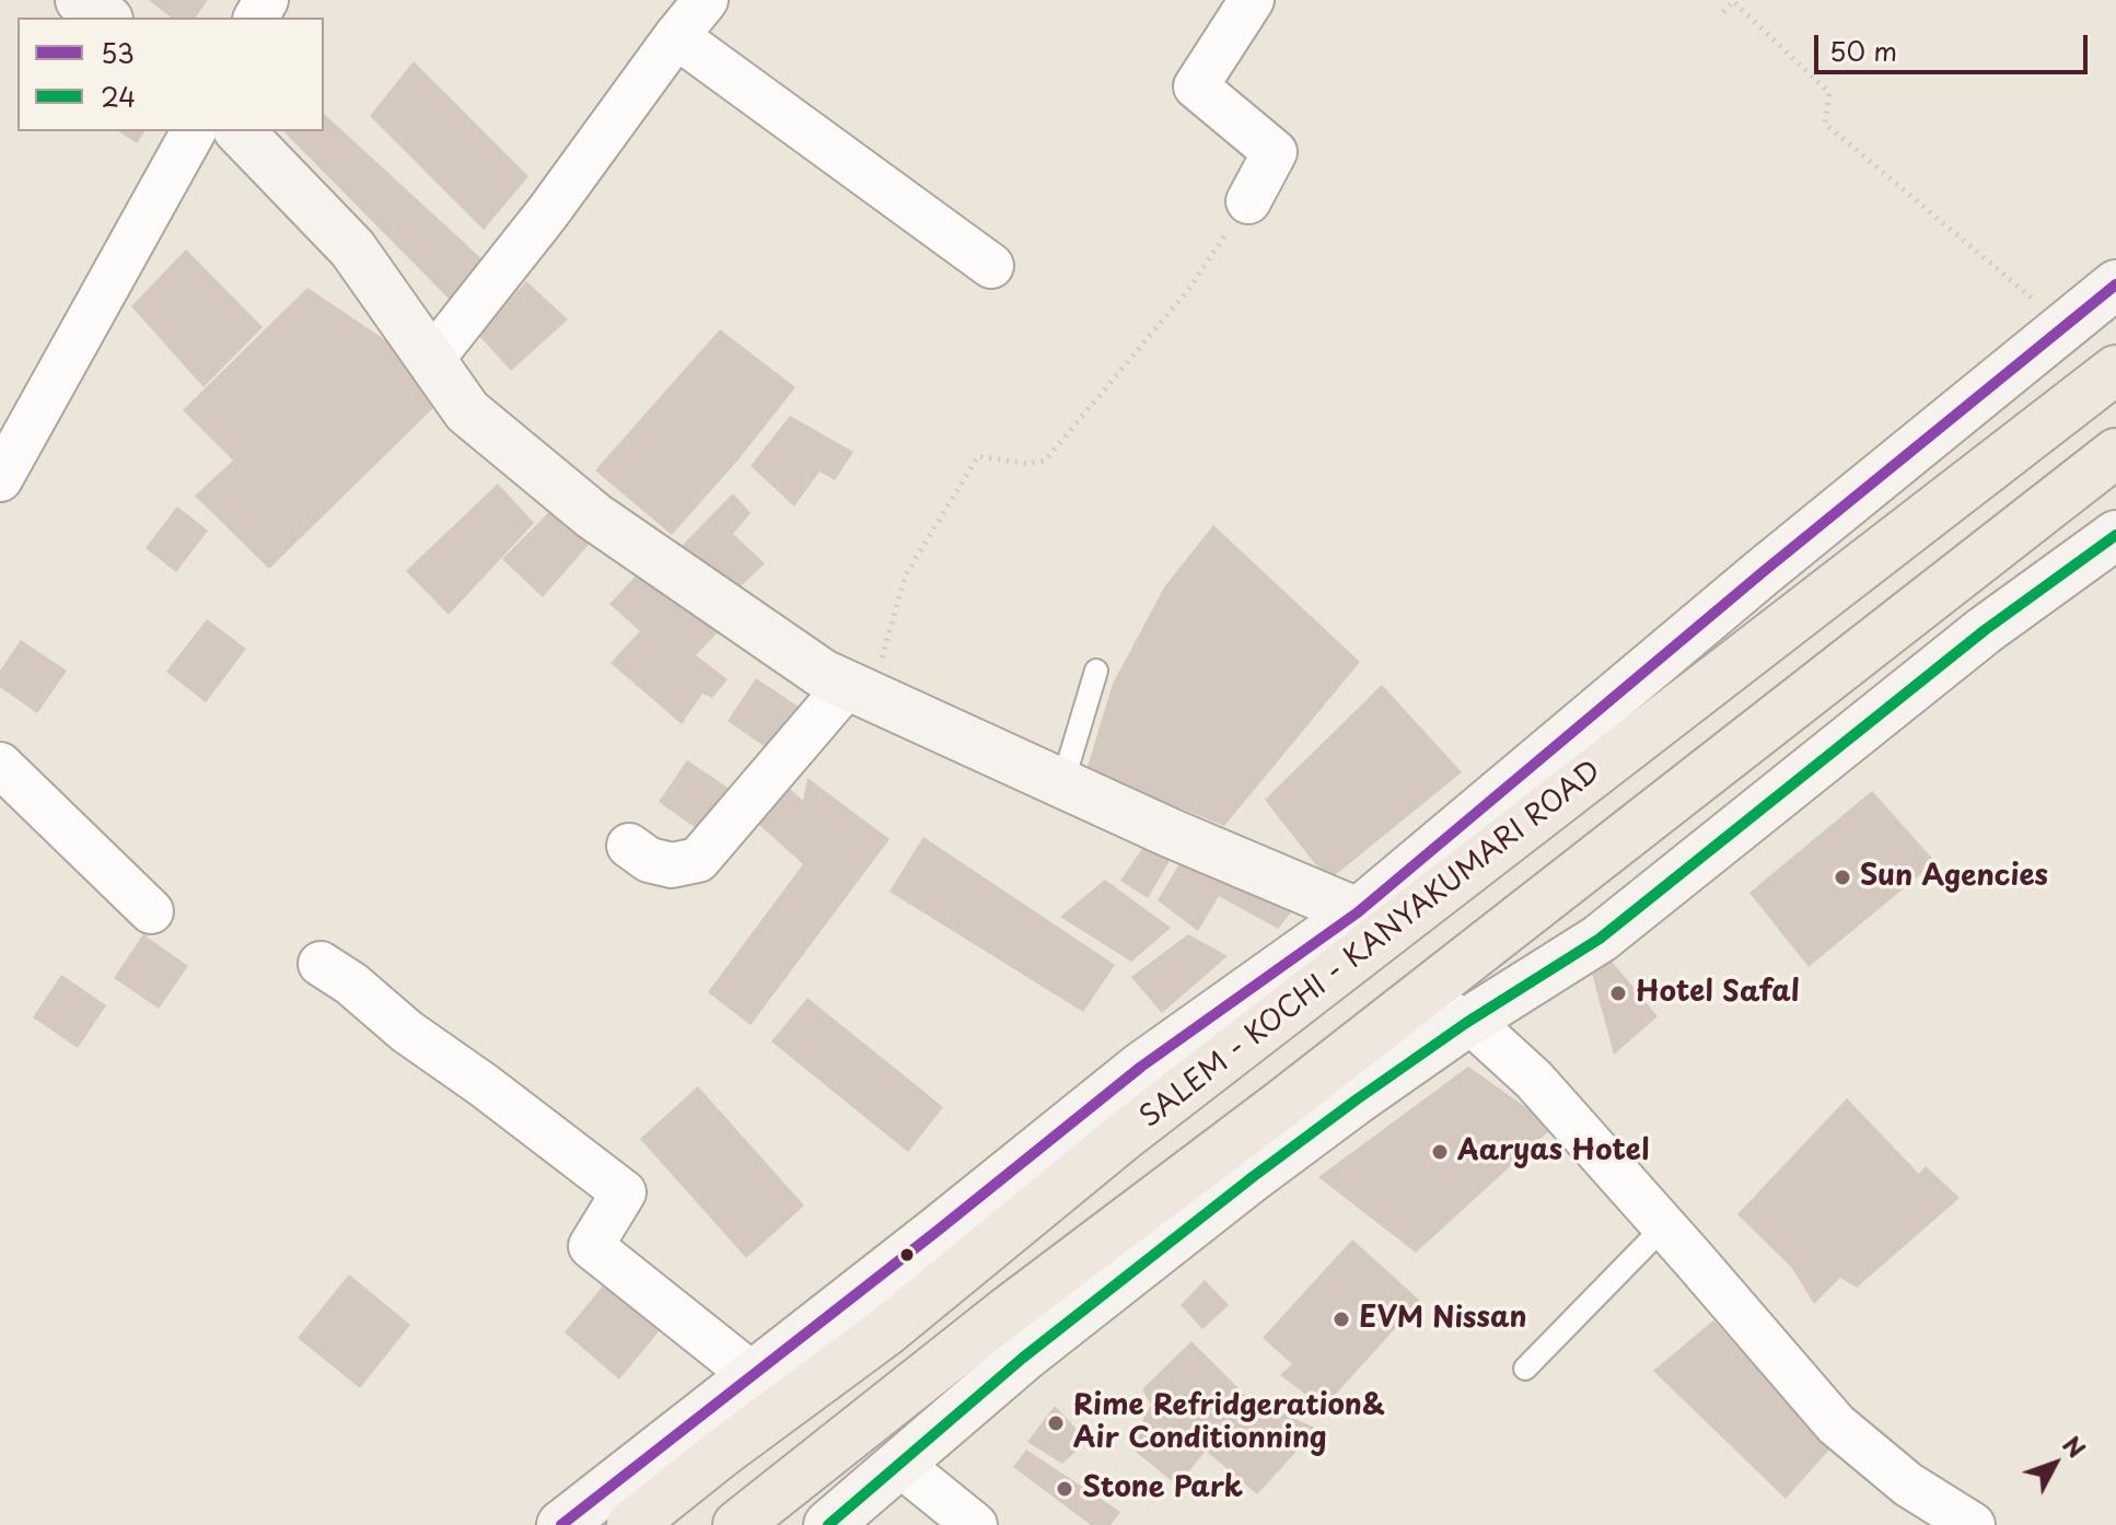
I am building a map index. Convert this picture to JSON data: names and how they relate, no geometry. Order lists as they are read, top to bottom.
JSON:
{
  "streets": {
    "highway": ["SALEM - KOCHI - KANYAKUMARI ROAD"]
  },
  "places": [
    "Sun Agencies",
    "Hotel Safal",
    "Aaryas Hotel",
    "EVM Nissan",
    "Rime Refridgeration& Air Conditionning",
    "Stone Park"
  ],
  "lines": ["transit line 53", "transit line 24"],
  "legend": ["53", "24"],
  "scale_bar": "50 m",
  "north": "top right"
}
